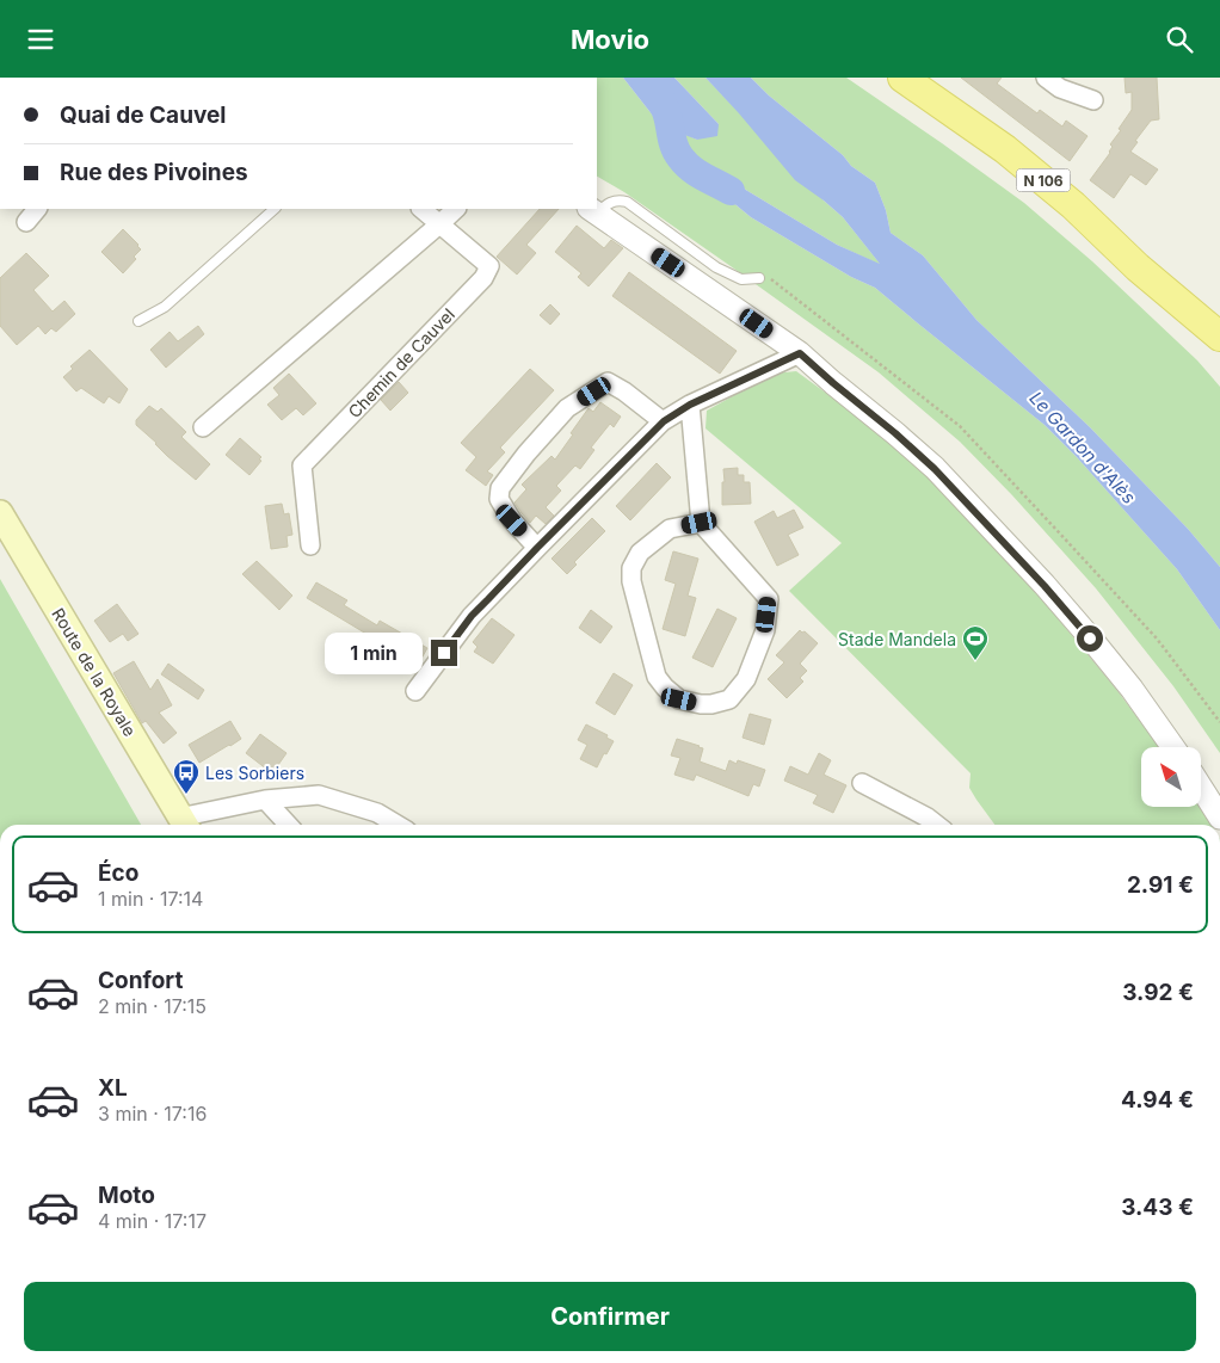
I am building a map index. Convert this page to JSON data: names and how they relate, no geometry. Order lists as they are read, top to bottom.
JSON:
{
  "streets": {
    "main road": ["N 106", "Route de la Royale"],
    "street": ["Chemin de Cauvel"]
  },
  "water": ["Le Gardon d'Alès"],
  "places": {
    "sports": ["Stade Mandela"],
    "bus stop": ["Les Sorbiers"]
  },
  "north": "top left",
  "page": {
    "header": "Movio",
    "banner": ["Quai de Cauvel", "Rue des Pivoines"],
    "bubble": "1 min",
    "list": [
      {
        "name": "Éco",
        "note": "1 min · 17:14",
        "value": "2.91 €"
      },
      {
        "name": "Confort",
        "note": "2 min · 17:15",
        "value": "3.92 €"
      },
      {
        "name": "XL",
        "note": "3 min · 17:16",
        "value": "4.94 €"
      },
      {
        "name": "Moto",
        "note": "4 min · 17:17",
        "value": "3.43 €"
      }
    ],
    "buttons": "Confirmer"
  }
}
